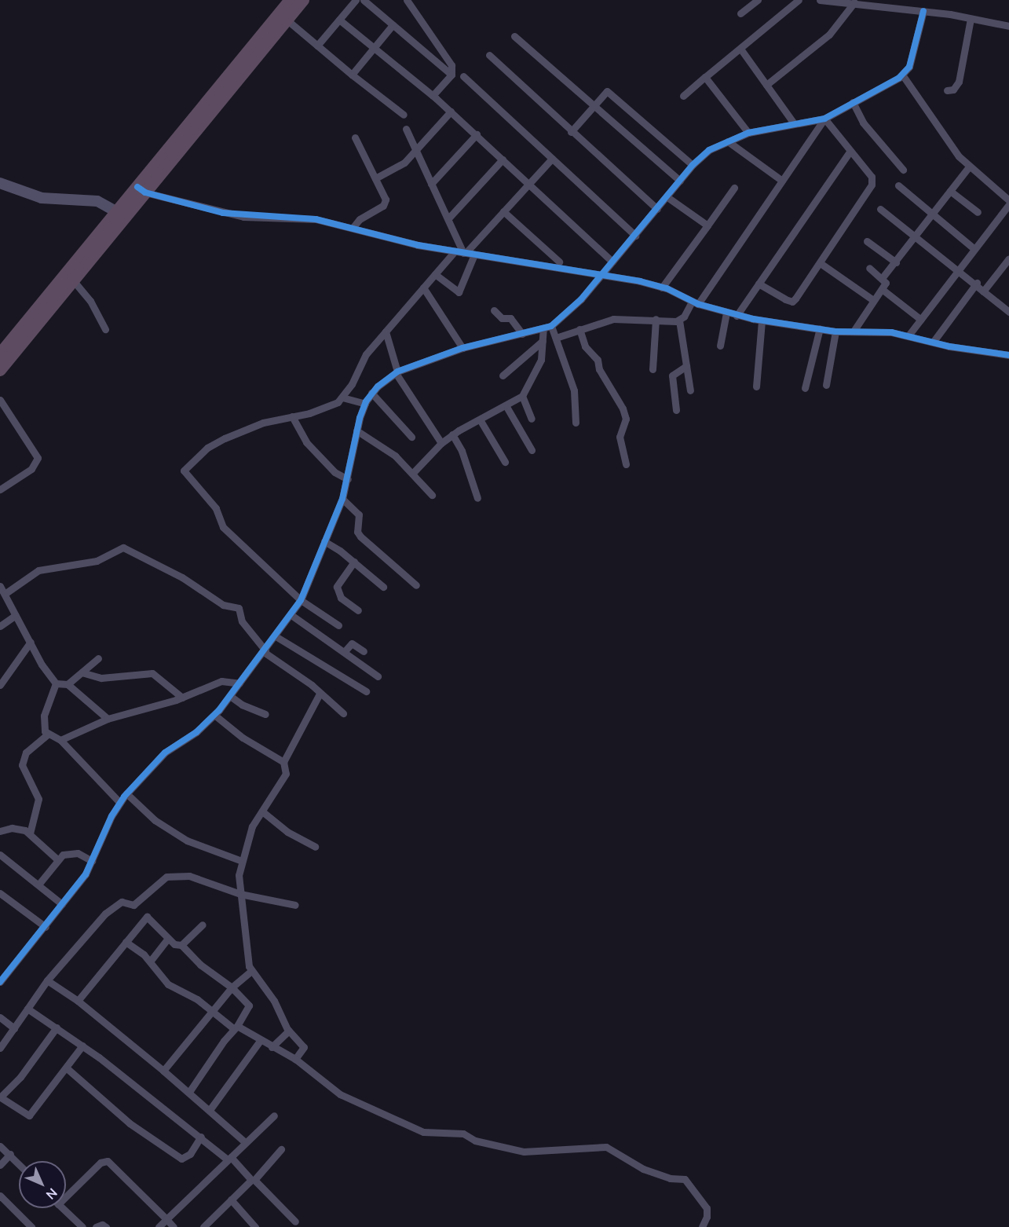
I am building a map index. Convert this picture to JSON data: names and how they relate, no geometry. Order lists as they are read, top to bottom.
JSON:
{
  "north": "bottom right"
}
